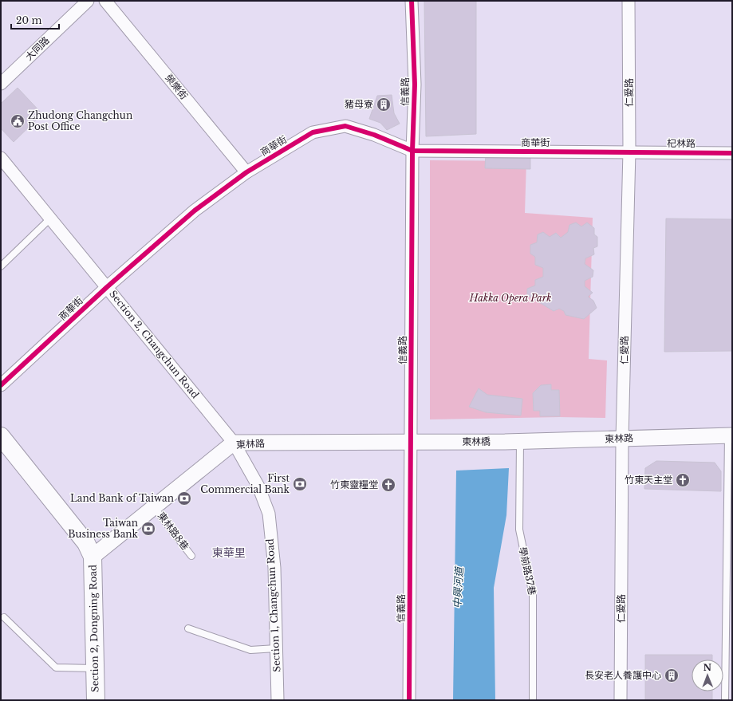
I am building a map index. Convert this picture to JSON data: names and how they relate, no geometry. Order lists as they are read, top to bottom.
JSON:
{
  "streets": {
    "main road": ["Section 2, Dongning Road"],
    "street": [
      "大同路",
      "榮樂街",
      "信義路",
      "仁愛路",
      "商華街",
      "杞林路",
      "Section 2, Changchun Road",
      "東林路",
      "東林橋",
      "Section 1, Changchun Road"
    ],
    "lane": ["東林路8巷", "學前路37巷"]
  },
  "crossings": [
    ["榮樂街", "商華街"],
    ["信義路", "商華街"],
    ["信義路", "東林路"],
    ["仁愛路", "商華街"],
    ["仁愛路", "杞林路"],
    ["仁愛路", "東林路"],
    ["商華街", "杞林路"],
    ["商華街", "Section 2, Changchun Road"],
    ["Section 2, Changchun Road", "東林路"],
    ["Section 2, Changchun Road", "Section 1, Changchun Road"],
    ["東林路", "東林橋"],
    ["東林路", "東林路8巷"],
    ["東林路", "學前路37巷"],
    ["東林路", "Section 1, Changchun Road"],
    ["東林路", "Section 2, Dongning Road"]
  ],
  "districts": ["東華里"],
  "water": ["中興河道"],
  "parks": ["Hakka Opera Park"],
  "places": {
    "building": ["豬母寮", "長安老人養護中心"],
    "public building": ["Zhudong Changchun Post Office"],
    "church": ["竹東天主堂", "竹東靈糧堂"],
    "bank": ["First Commercial Bank", "Land Bank of Taiwan", "Taiwan Business Bank"]
  },
  "scale_bar": "20 m",
  "north": "top"
}
